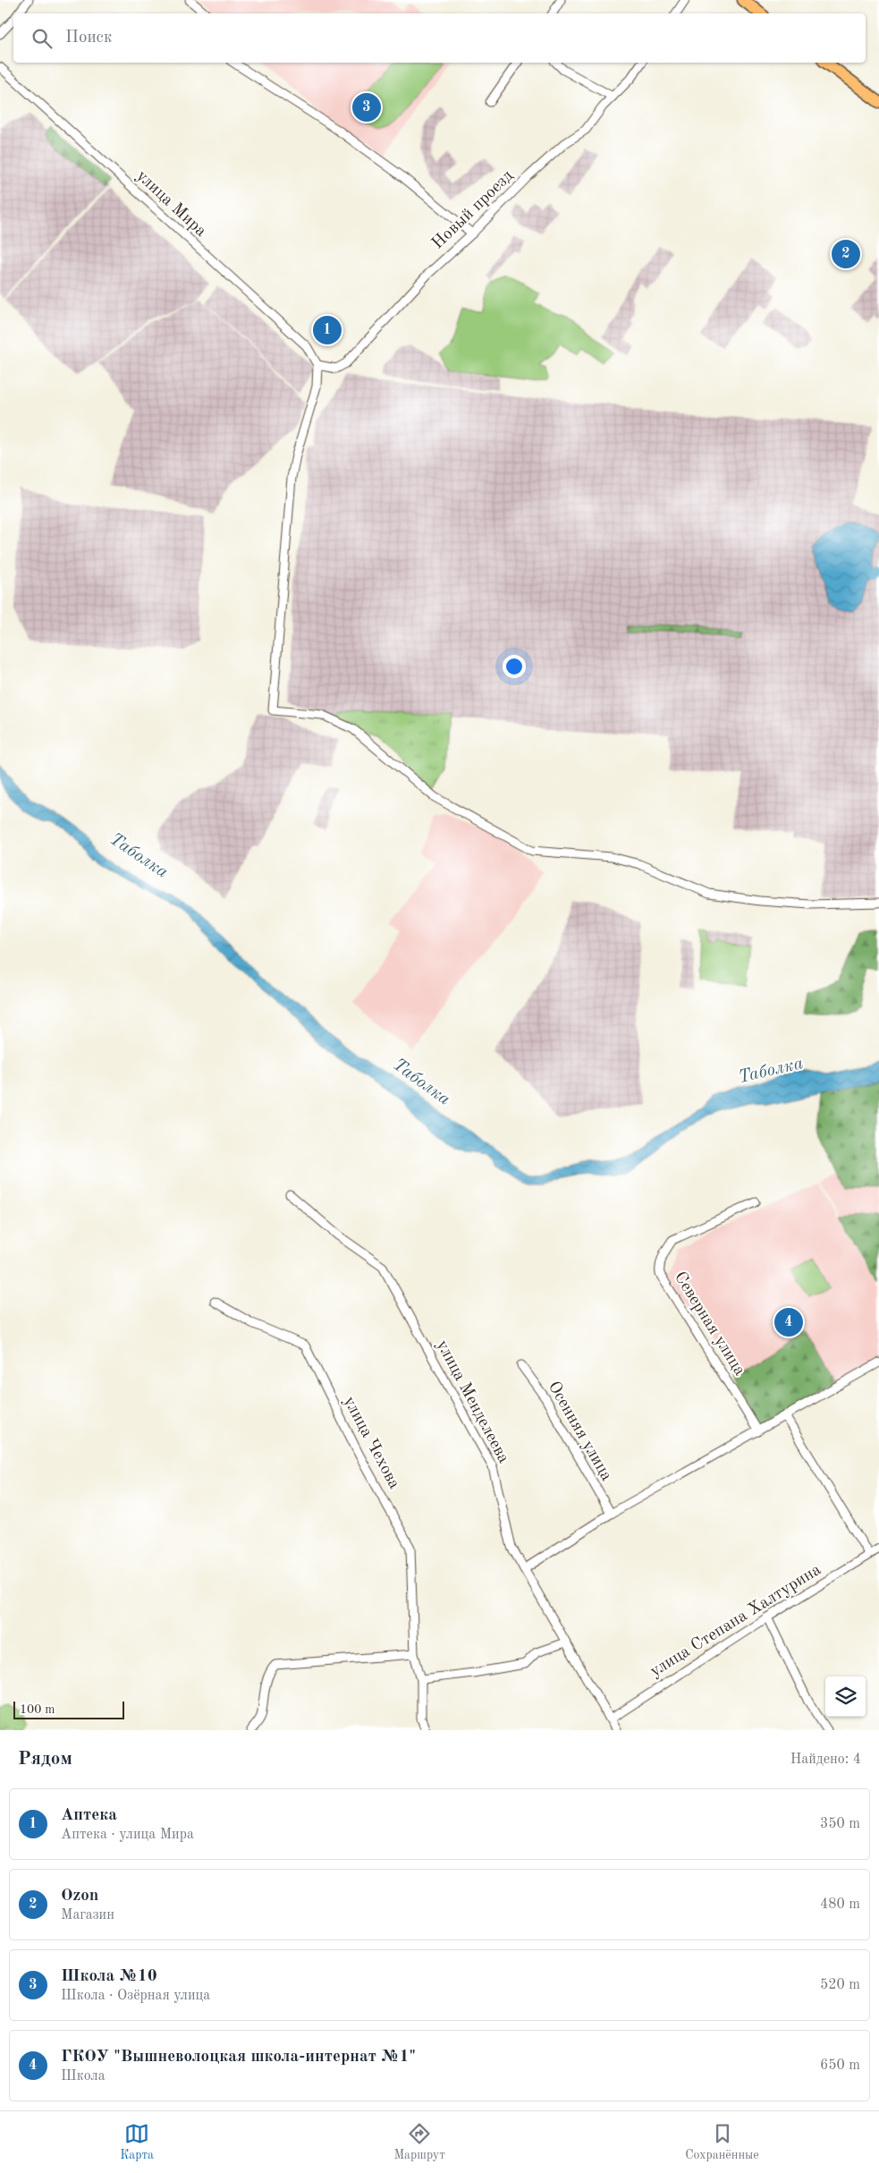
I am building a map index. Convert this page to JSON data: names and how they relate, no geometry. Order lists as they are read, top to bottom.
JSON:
{
  "streets": {
    "street": [
      "улица Мира",
      "Новый проезд",
      "Северная улица",
      "улица Менделеева",
      "Осенняя улица",
      "улица Чехова",
      "улица Степана Халтурина"
    ]
  },
  "crossings": [
    ["улица Мира", "Новый проезд"],
    ["улица Менделеева", "улица Степана Халтурина"]
  ],
  "water": ["Таболка"],
  "scale_bar": "100 m",
  "page": {
    "search": "Поиск",
    "pins": [
      "3",
      "2",
      "1",
      "4"
    ],
    "scale": "100 m",
    "heading": ["Рядом", "Найдено: 4"],
    "list": [
      {
        "mark": "1",
        "name": "Аптека",
        "note": "Аптека · улица Мира",
        "value": "350 m"
      },
      {
        "mark": "2",
        "name": "Ozon",
        "note": "Магазин",
        "value": "480 m"
      },
      {
        "mark": "3",
        "name": "Школа №10",
        "note": "Школа · Озёрная улица",
        "value": "520 m"
      },
      {
        "mark": "4",
        "name": "ГКОУ \"Вышневолоцкая школа-интернат №1\"",
        "note": "Школа",
        "value": "650 m"
      }
    ],
    "nav": ["Карта", "Маршрут", "Сохранённые"]
  }
}
